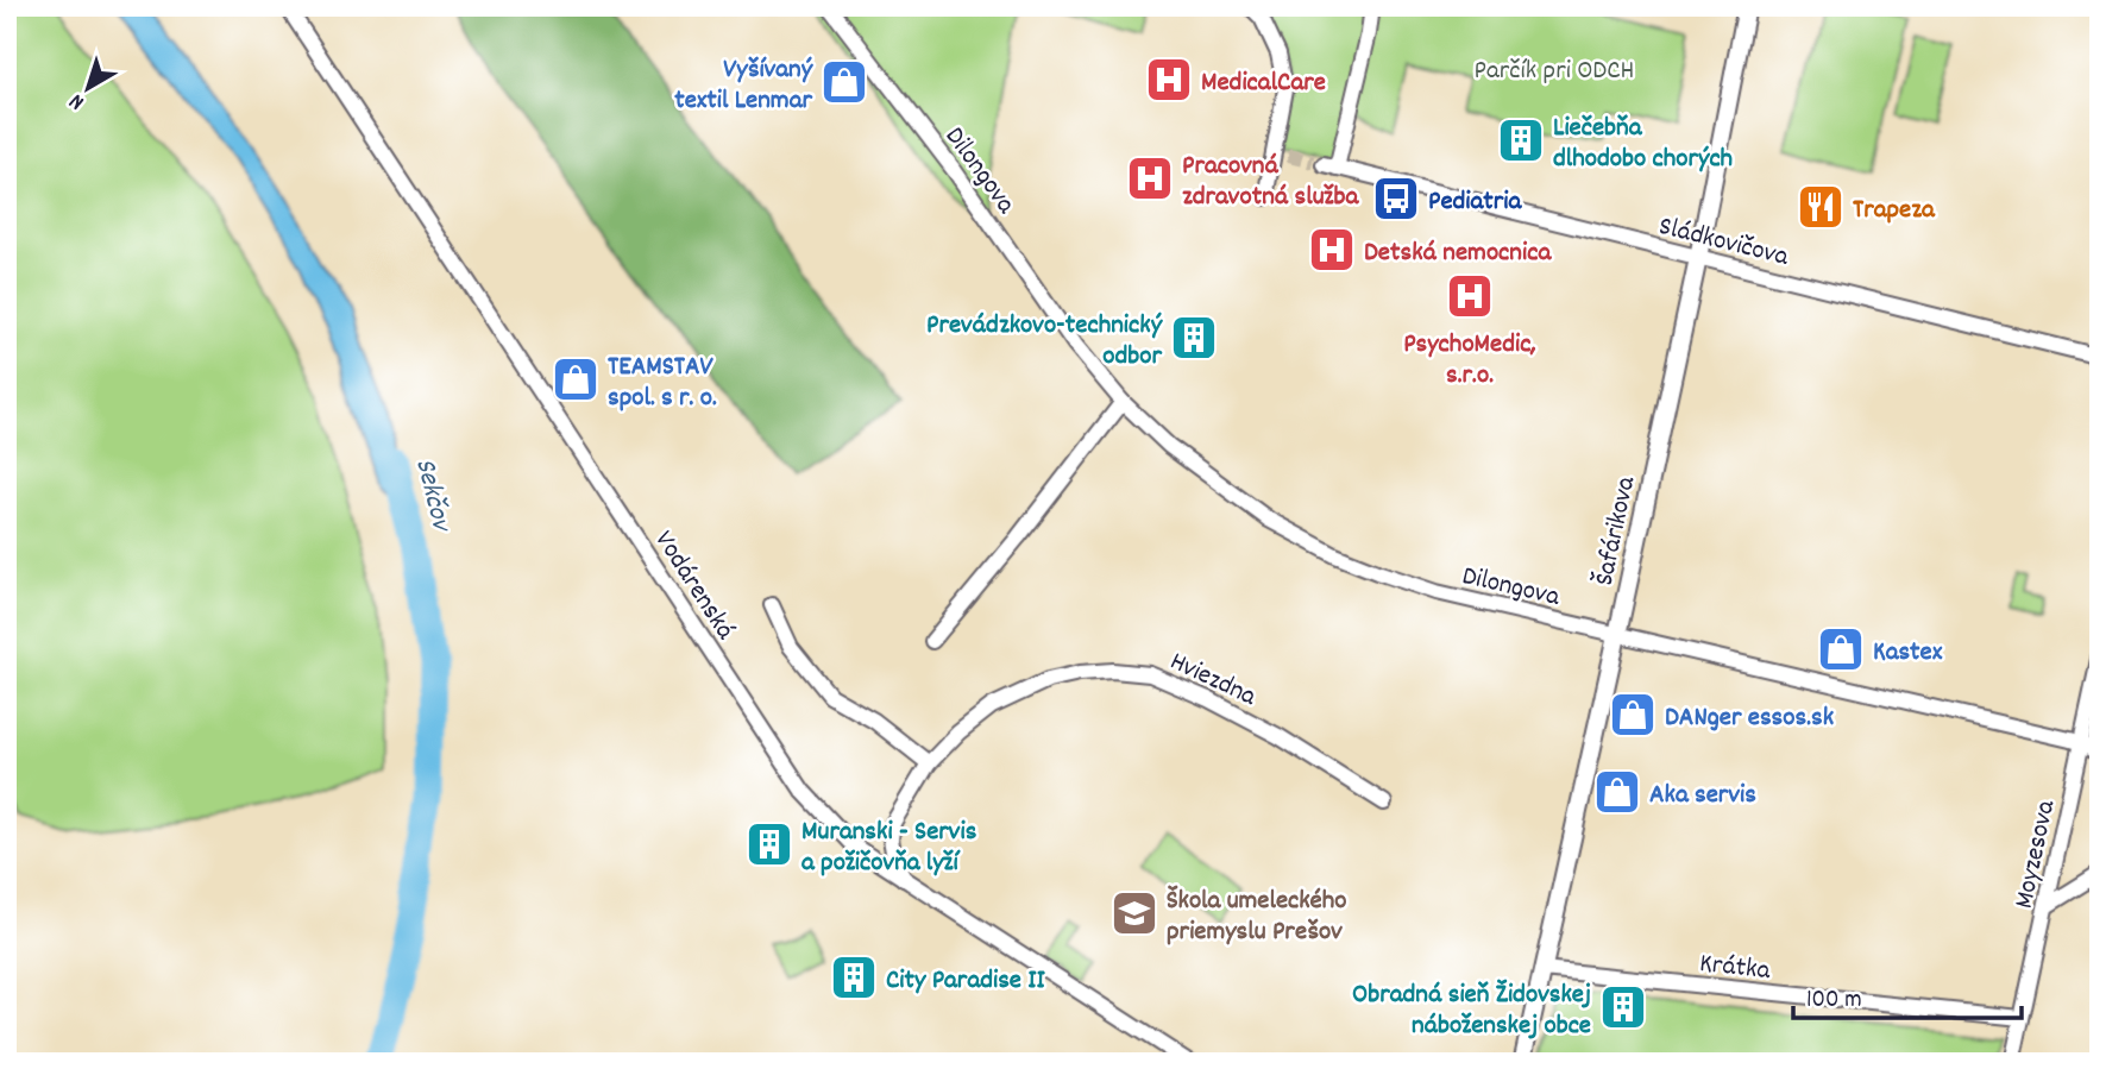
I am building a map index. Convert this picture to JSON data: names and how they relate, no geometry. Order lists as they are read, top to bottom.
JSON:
{
  "streets": {
    "street": [
      "Dilongova",
      "Sládkovičova",
      "Šafárikova",
      "Vodárenská",
      "Hviezdna",
      "Moyzesova",
      "Krátka"
    ]
  },
  "crossings": [
    ["Dilongova", "Šafárikova"],
    ["Dilongova", "Moyzesova"],
    ["Sládkovičova", "Šafárikova"],
    ["Šafárikova", "Krátka"],
    ["Vodárenská", "Hviezdna"],
    ["Moyzesova", "Krátka"]
  ],
  "water": ["Sekčov"],
  "parks": ["Parčík pri ODCH"],
  "places": {
    "hospital": [
      "MedicalCare",
      "Pracovná zdravotná služba",
      "Detská nemocnica",
      "PsychoMedic, s.r.o."
    ],
    "shop": [
      "Vyšívaný textil Lenmar",
      "TEAMSTAV spol. s r. o.",
      "Kastex",
      "DANger essos.sk",
      "Aka servis"
    ],
    "building": [
      "Liečebňa dlhodobo chorých",
      "Prevádzkovo‑technický odbor",
      "Muranski - Servis a požičovňa lyží",
      "City Paradise II",
      "Obradná sieň Židovskej náboženskej obce"
    ],
    "bus stop": ["Pediatria"],
    "restaurant": ["Trapeza"],
    "school or university": ["Škola umeleckého priemyslu Prešov"]
  },
  "scale_bar": "100 m",
  "north": "bottom left"
}
